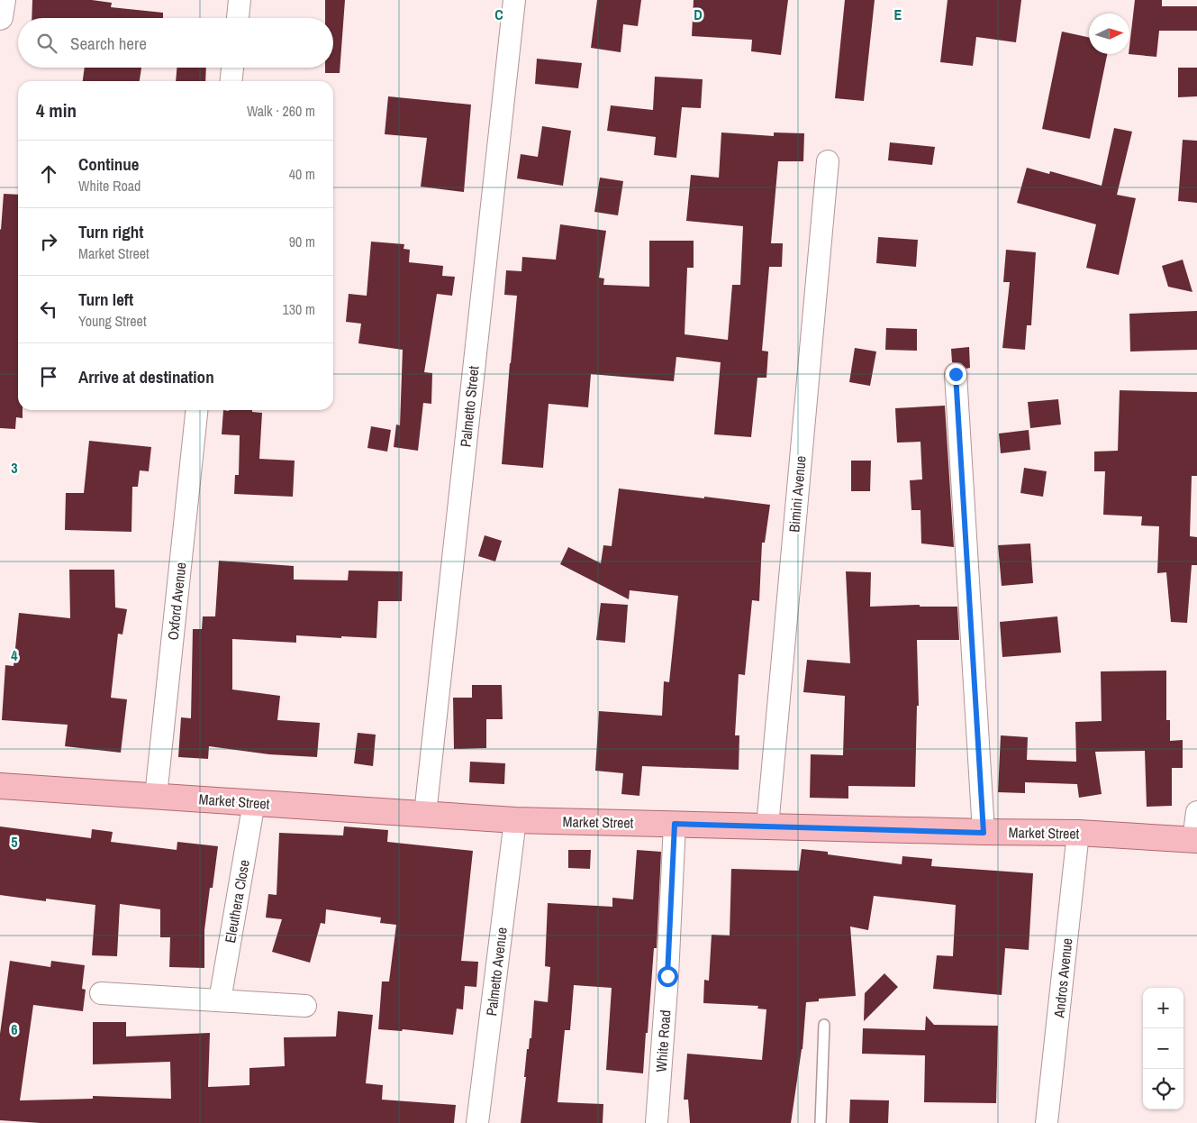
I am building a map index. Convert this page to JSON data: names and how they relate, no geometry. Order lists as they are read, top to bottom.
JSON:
{
  "streets": {
    "main road": ["Market Street"],
    "street": [
      "Palmetto Street",
      "Bimini Avenue",
      "Oxford Avenue",
      "Eleuthera Close",
      "Palmetto Avenue",
      "Andros Avenue",
      "White Road"
    ]
  },
  "crossings": [
    ["Palmetto Street", "Market Street"],
    ["Bimini Avenue", "Market Street"],
    ["Oxford Avenue", "Market Street"],
    ["Market Street", "Eleuthera Close"],
    ["Market Street", "Palmetto Avenue"],
    ["Market Street", "Andros Avenue"],
    ["Market Street", "White Road"]
  ],
  "north": "right",
  "page": {
    "search": "Search here",
    "heading": ["4 min", "Walk · 260 m"],
    "list": [
      ["Continue", "White Road", "40 m"],
      ["Turn right", "Market Street", "90 m"],
      ["Turn left", "Young Street", "130 m"],
      "Arrive at destination"
    ],
    "map_buttons": ["+", "−"]
  },
  "grid": {
    "columns": ["C", "D", "E"],
    "rows": [
      "3",
      "4",
      "5",
      "6"
    ]
  }
}
